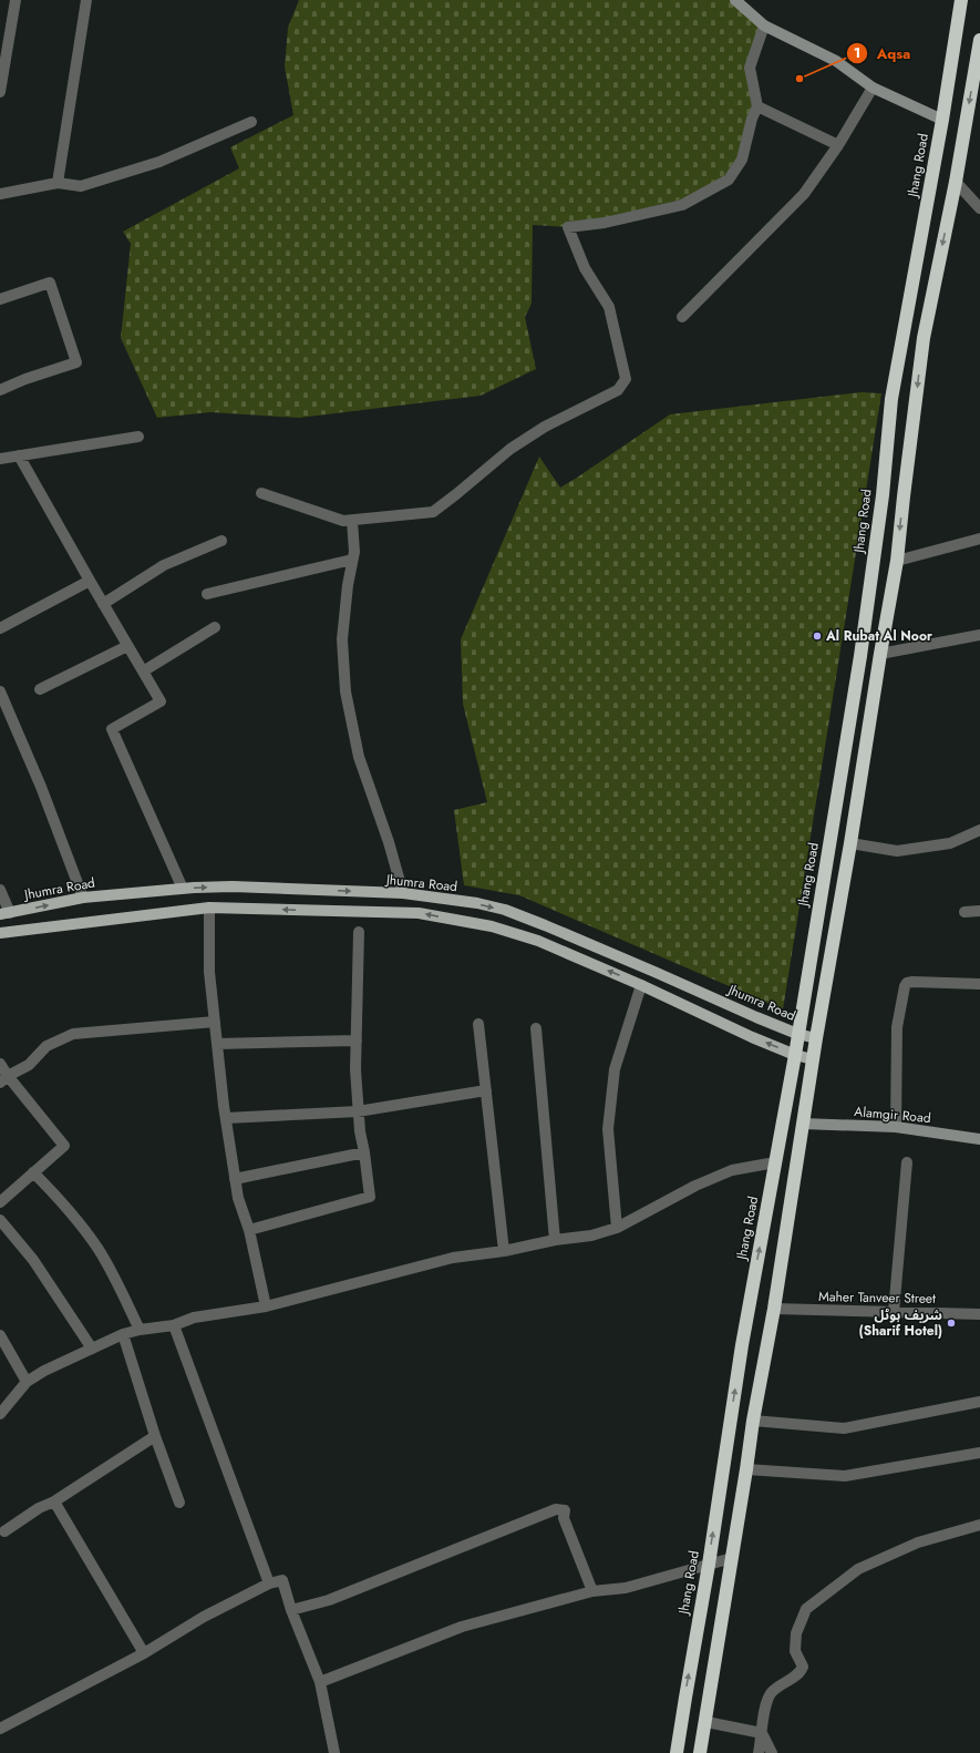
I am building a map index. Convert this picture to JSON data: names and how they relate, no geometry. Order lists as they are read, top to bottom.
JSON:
{
  "streets": {
    "highway": ["Jhang Road"],
    "main road": ["Jhumra Road"],
    "street": ["Alamgir Road", "Maher Tanveer Street"]
  },
  "crossings": [
    ["Jhang Road", "Jhumra Road"]
  ],
  "places": ["Aqsa", "Al Rubat Al Noor", "شریف ہوٹل (Sharif Hotel)"]
}
